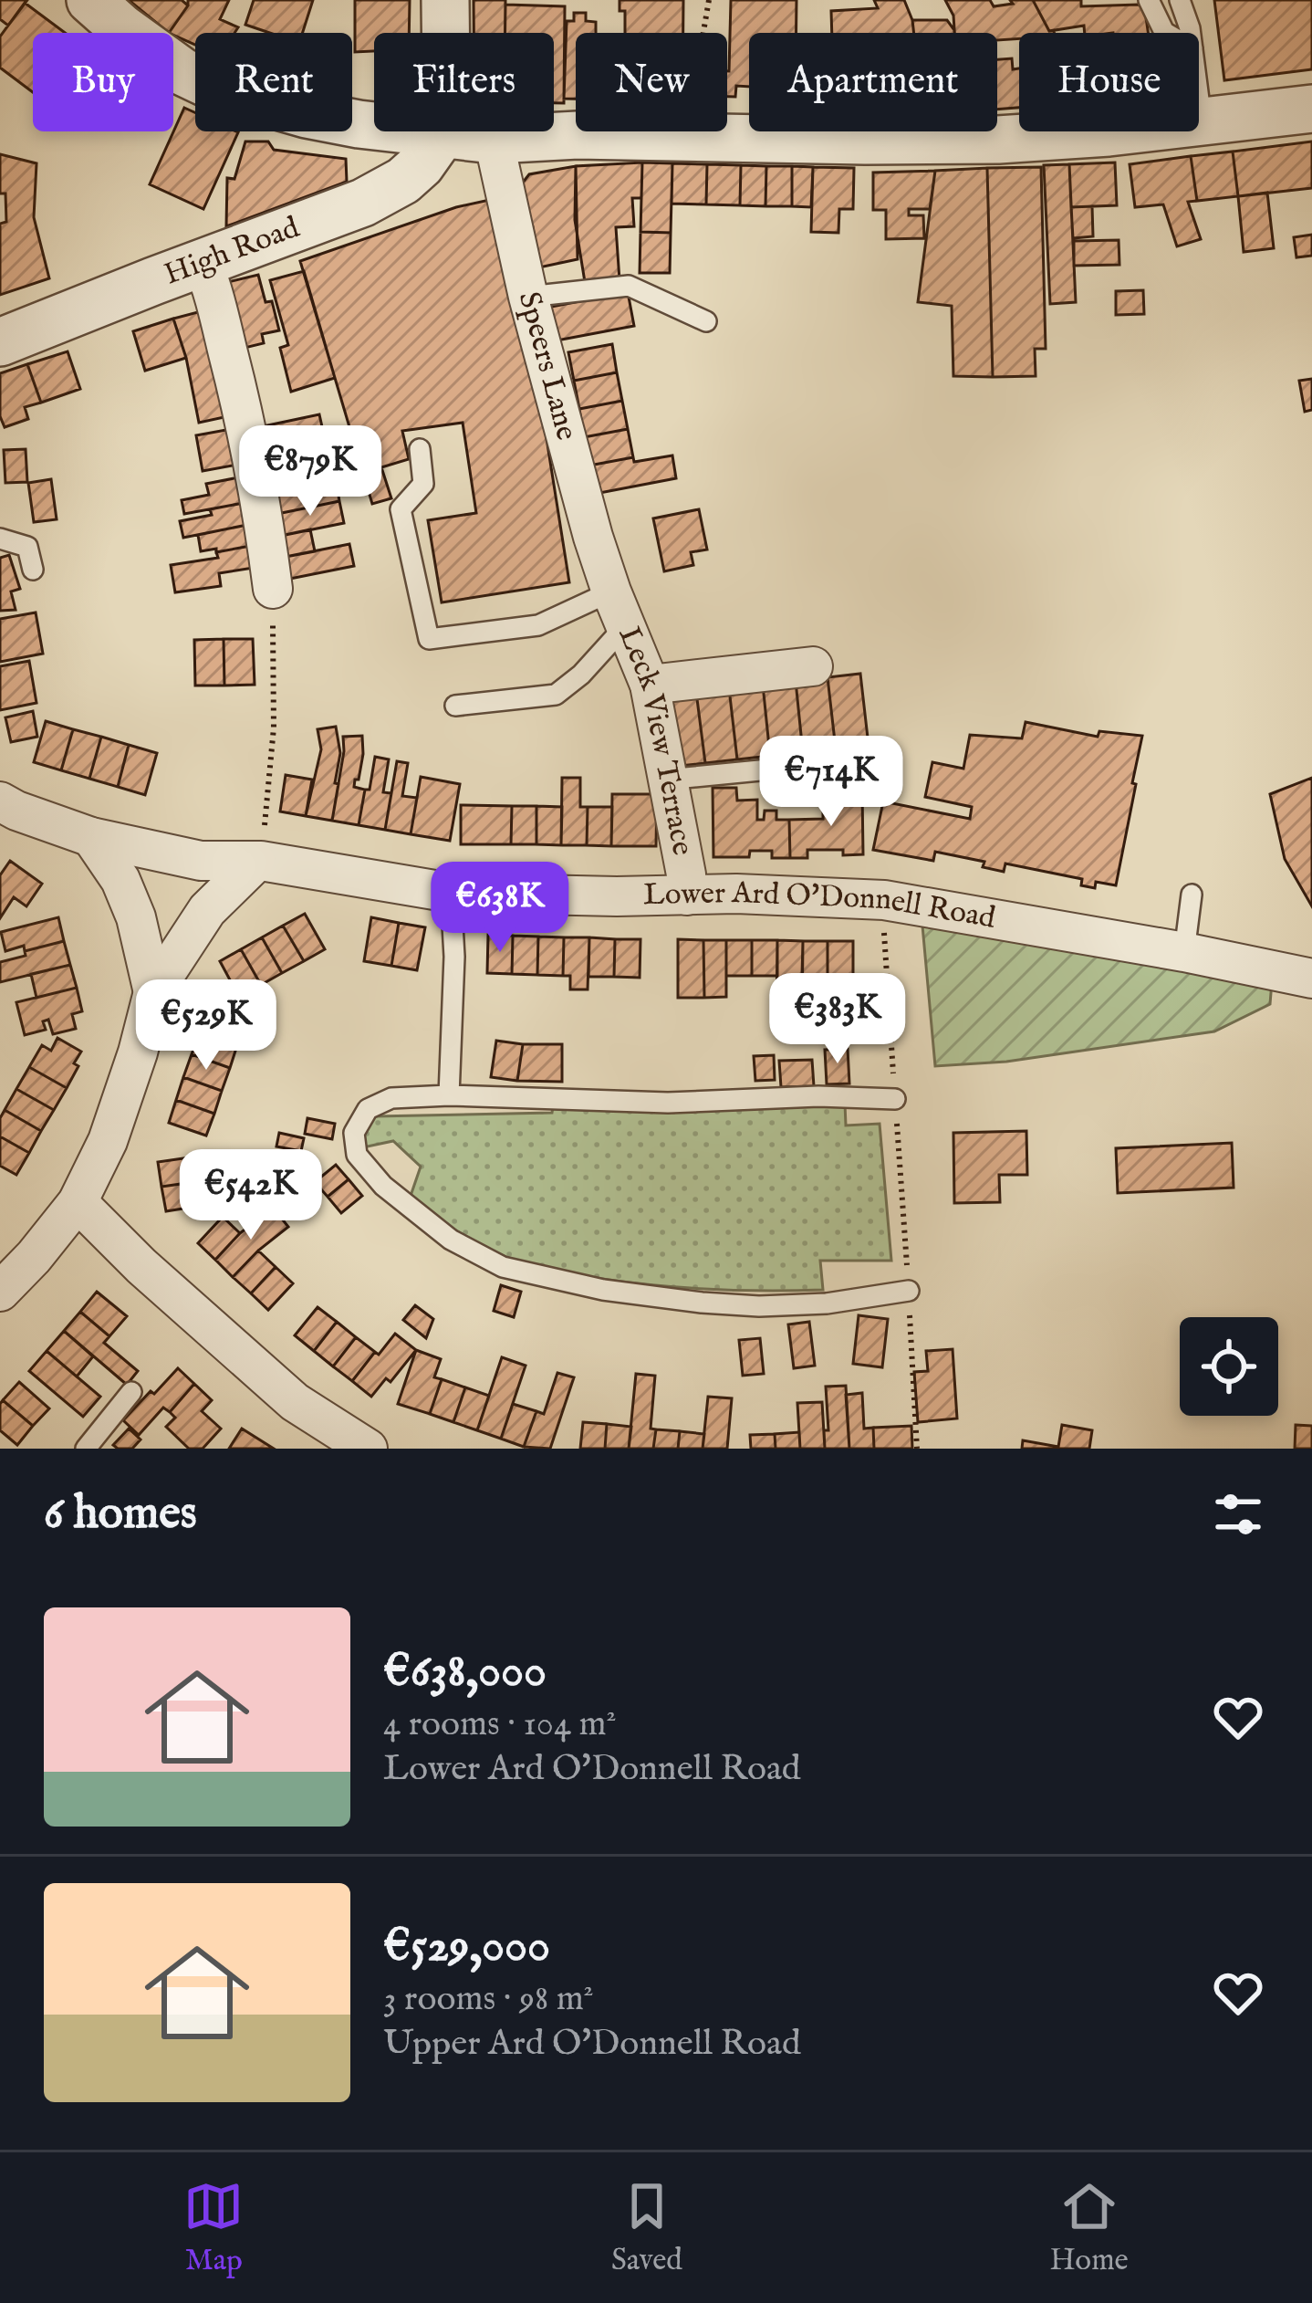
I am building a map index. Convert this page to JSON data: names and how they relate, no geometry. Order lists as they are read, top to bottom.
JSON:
{
  "streets": {
    "street": [
      "High Road",
      "Speers Lane",
      "Leck View Terrace",
      "Lower Ard O'Donnell Road"
    ]
  },
  "crossings": [
    ["Speers Lane", "Leck View Terrace"],
    ["Leck View Terrace", "Lower Ard O'Donnell Road"]
  ],
  "page": {
    "chip": [
      "Buy",
      "Rent",
      "Filters",
      "New",
      "Apartment",
      "House"
    ],
    "price": [
      "€879K",
      "€714K",
      "€638K",
      "€383K",
      "€529K",
      "€542K"
    ],
    "heading": "6 homes",
    "list": [
      {
        "name": "€638,000",
        "note": "4 rooms · 104 m² · Lower Ard O'Donnell Road"
      },
      {
        "name": "€529,000",
        "note": "3 rooms · 98 m² · Upper Ard O'Donnell Road"
      }
    ],
    "tabs": ["Map", "Saved", "Home"]
  }
}
